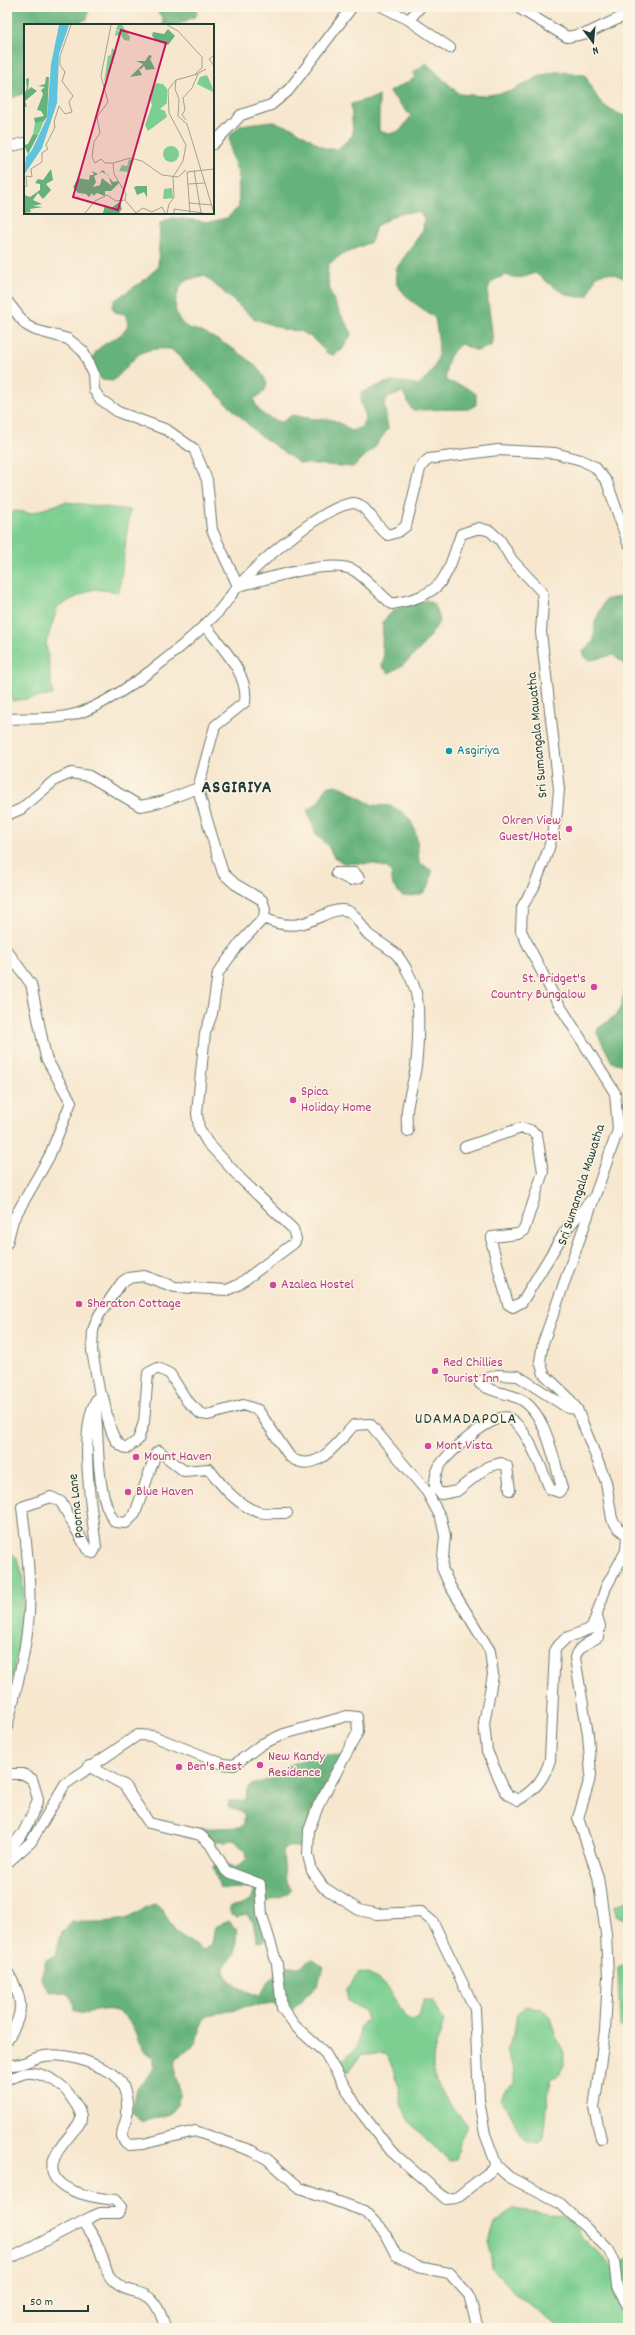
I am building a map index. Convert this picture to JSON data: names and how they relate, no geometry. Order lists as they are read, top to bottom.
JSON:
{
  "streets": {
    "street": ["Sri Sumangala Mawatha", "Poorna Lane"]
  },
  "districts": ["ASGIRIYA", "UDAMADAPOLA"],
  "places": [
    "Asgiriya",
    "Okren View Guest/Hotel",
    "St. Bridget's Country Bungalow",
    "Spica Holiday Home",
    "Azalea Hostel",
    "Sheraton Cottage",
    "Red Chillies Tourist Inn",
    "Mont Vista",
    "Mount Haven",
    "Blue Haven",
    "New Kandy Residence",
    "Ben's Rest"
  ],
  "scale_bar": "50 m",
  "north": "bottom"
}
